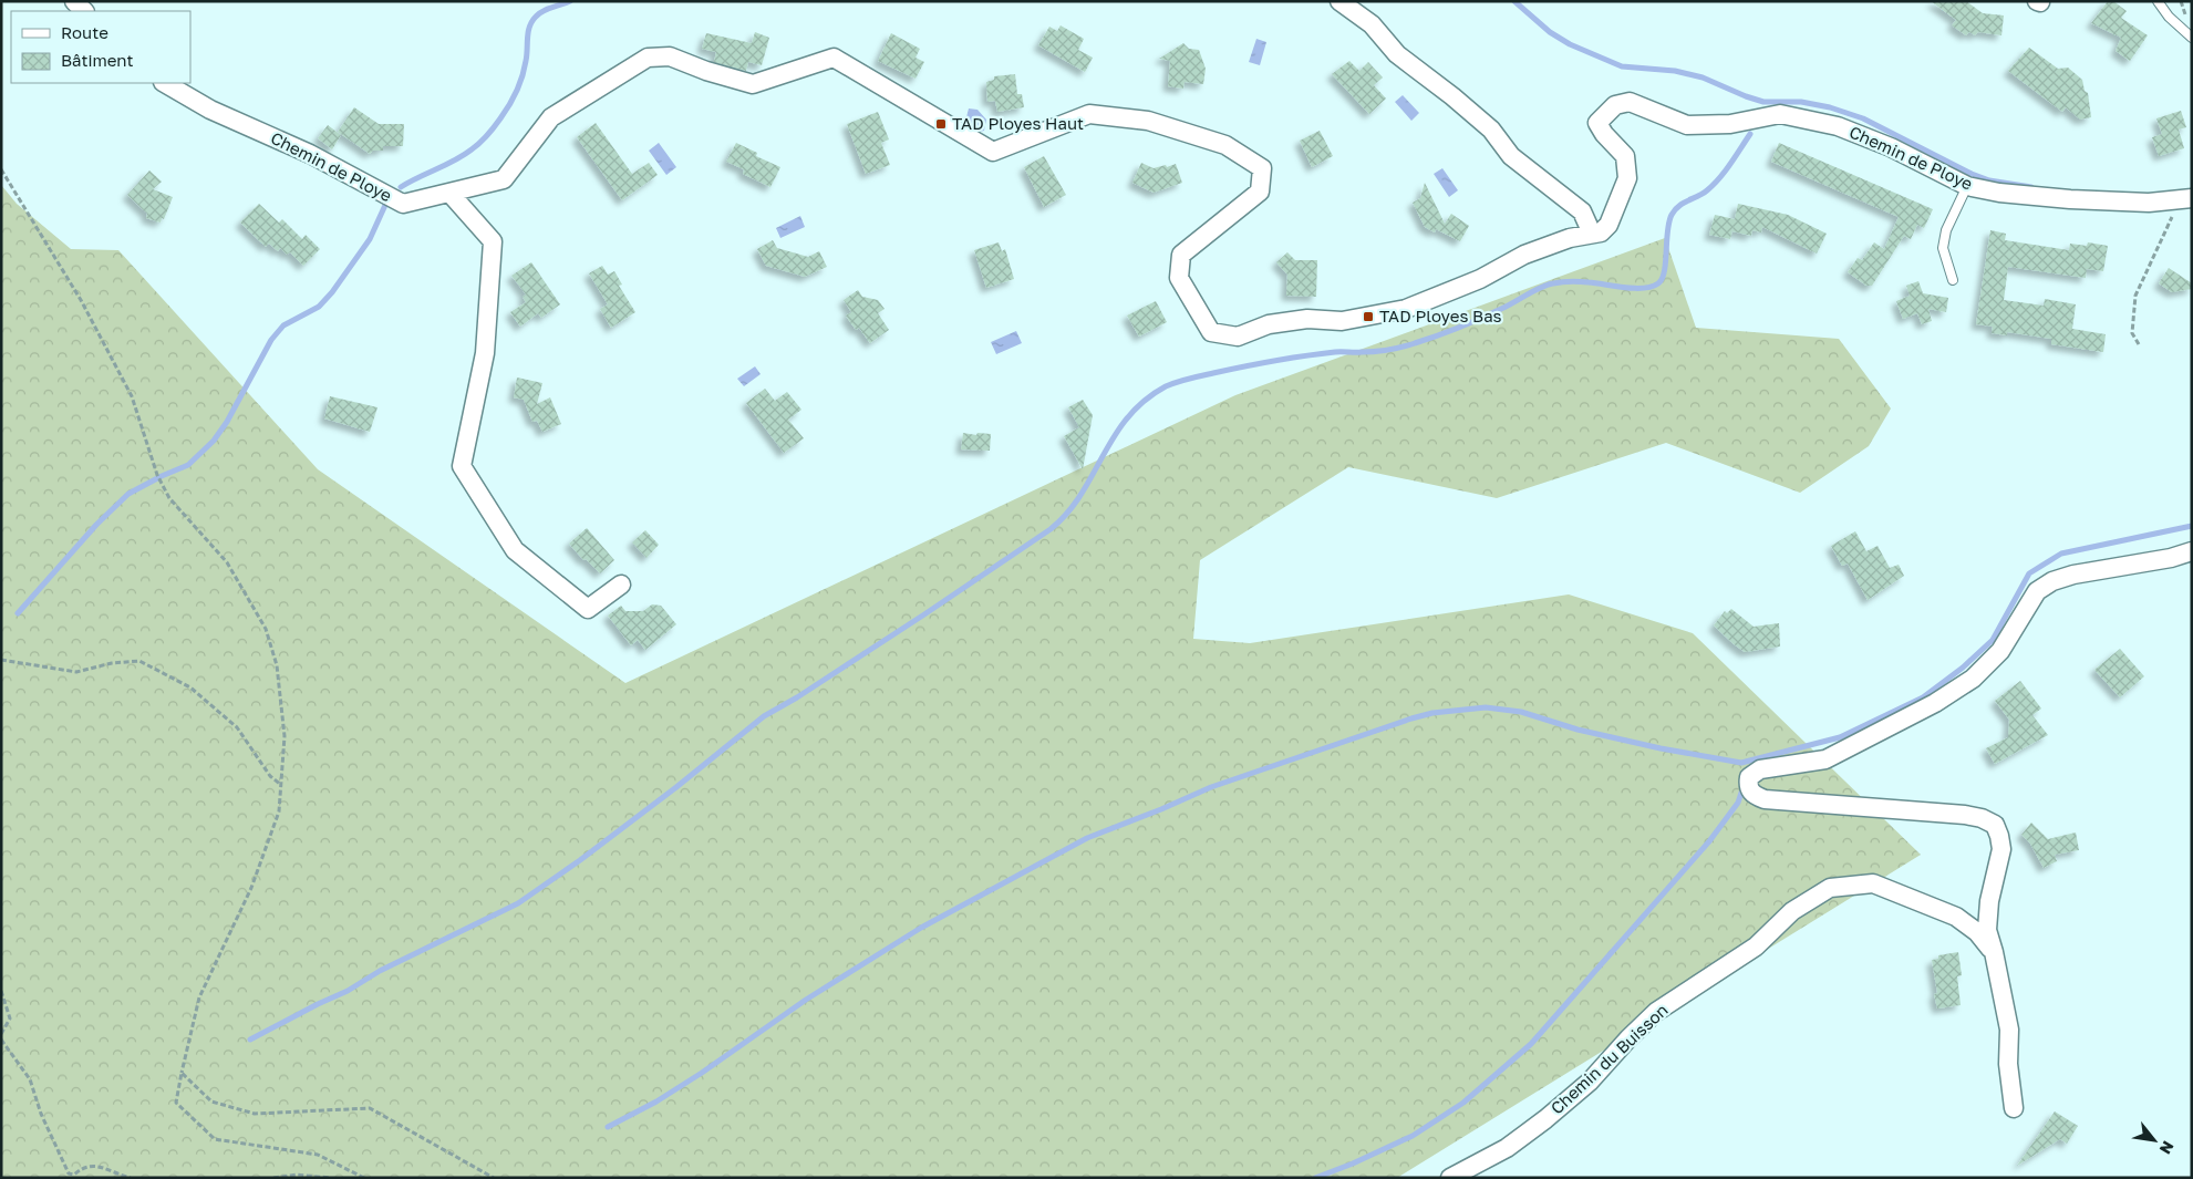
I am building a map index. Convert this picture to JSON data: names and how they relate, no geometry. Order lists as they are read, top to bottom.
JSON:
{
  "streets": {
    "street": ["Chemin de Ploye", "Chemin du Buisson"]
  },
  "places": {
    "transit": ["TAD Ployes Haut", "TAD Ployes Bas"]
  },
  "legend": ["Route", "Bâtiment"],
  "north": "bottom right"
}
